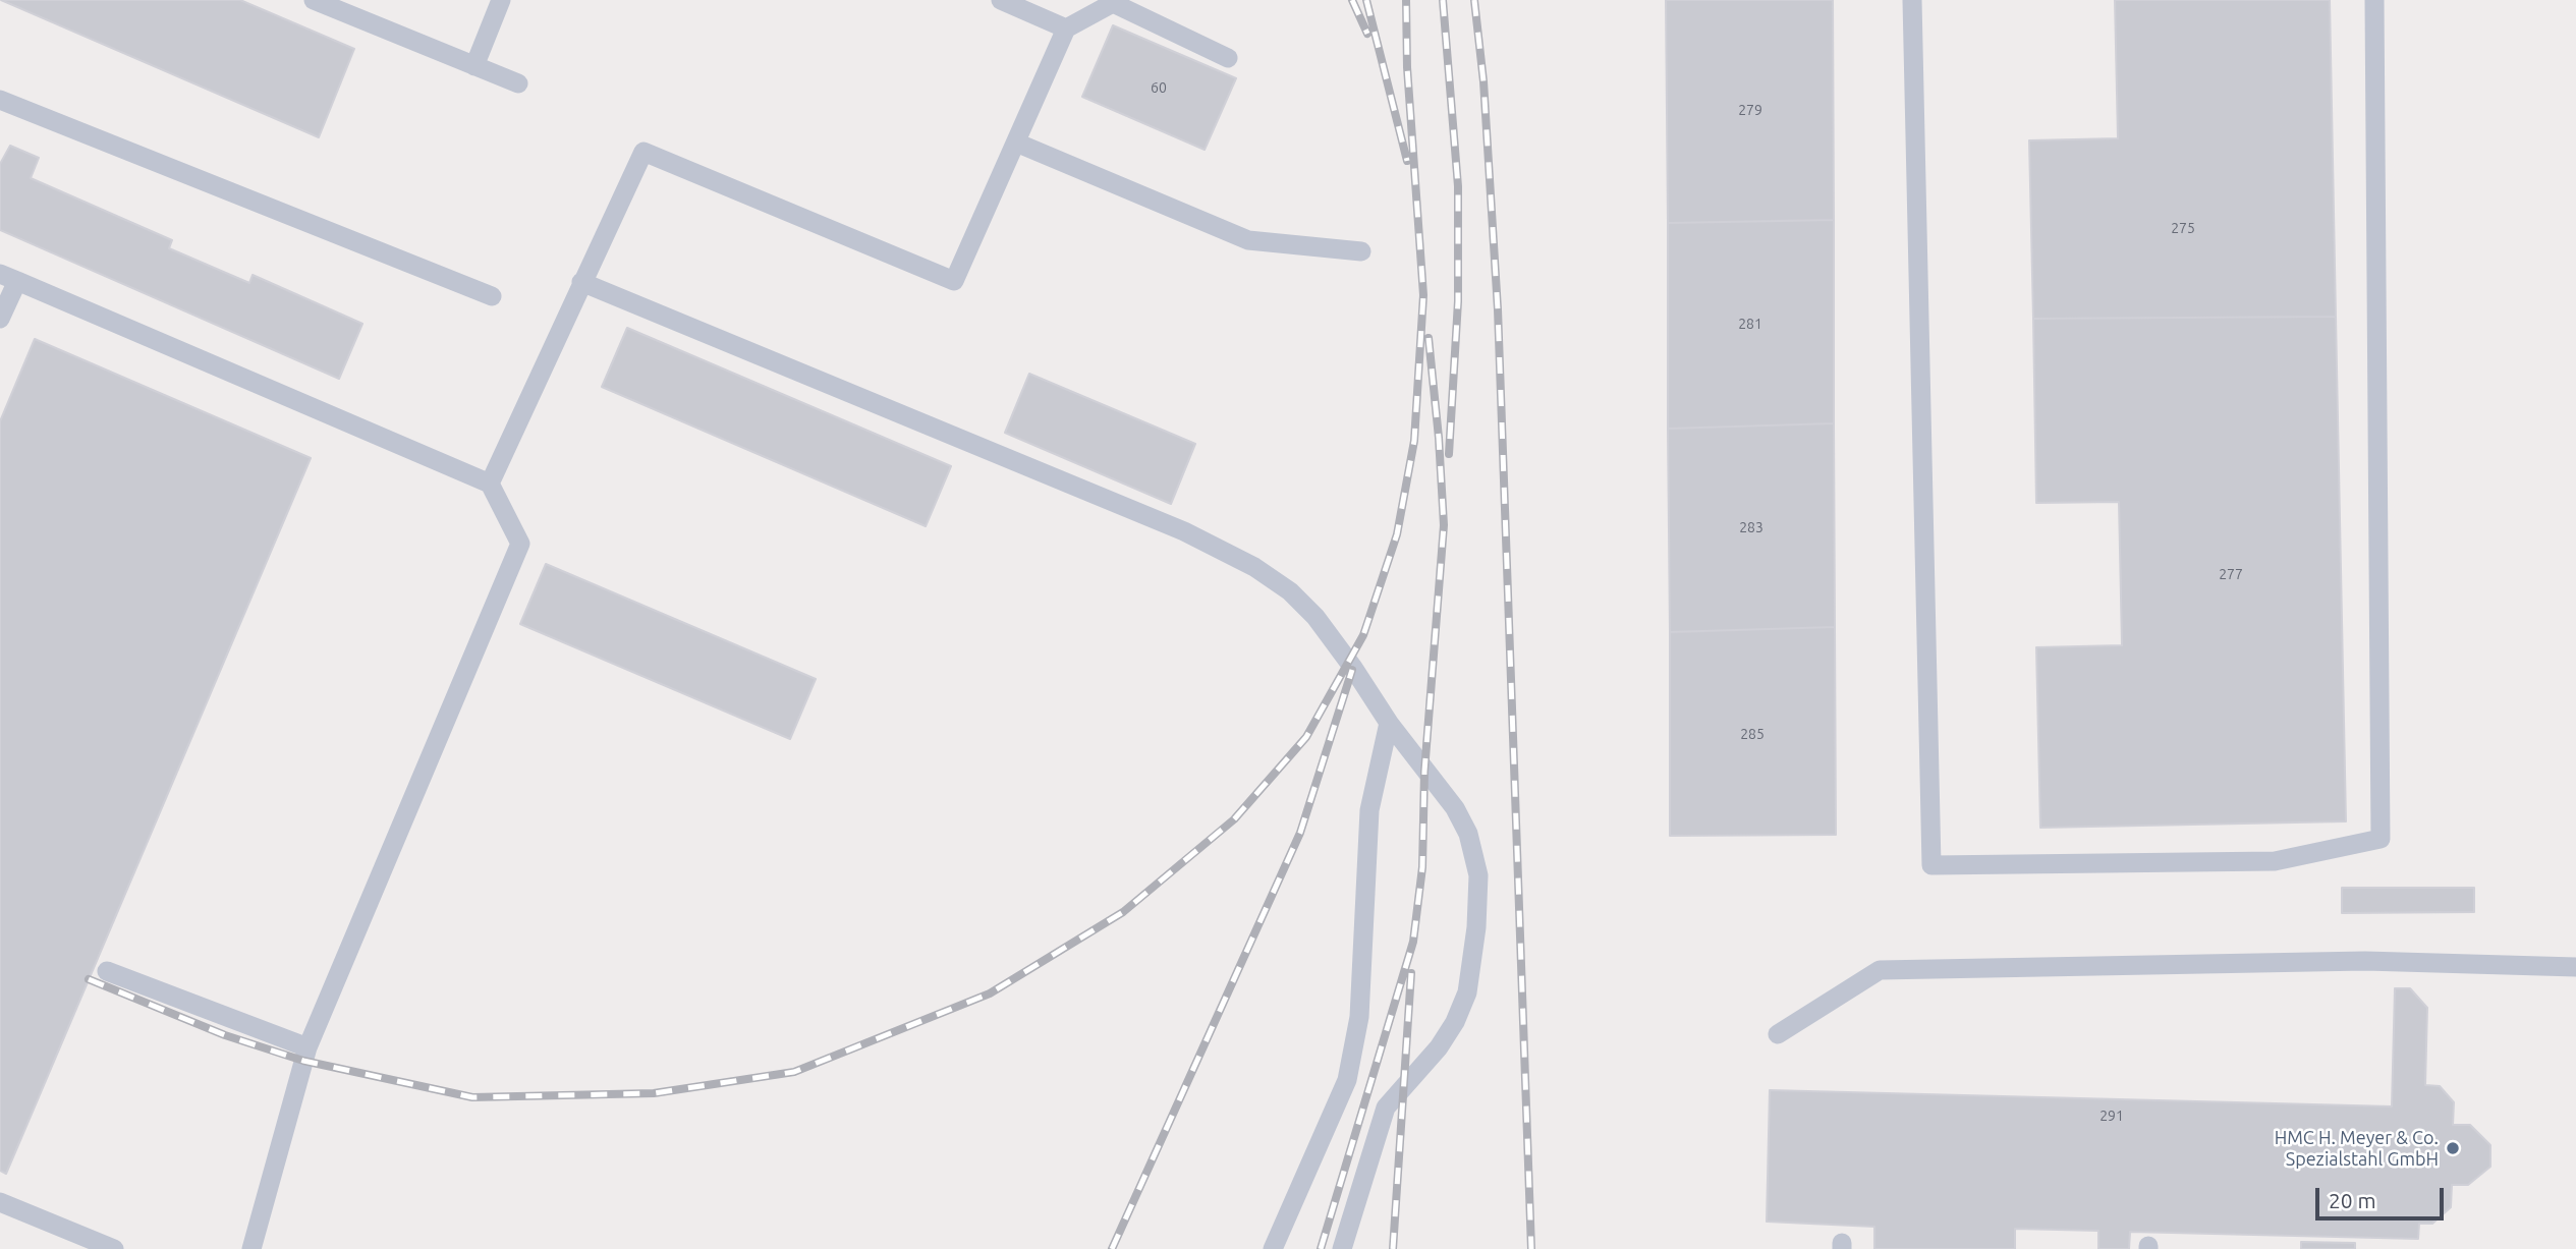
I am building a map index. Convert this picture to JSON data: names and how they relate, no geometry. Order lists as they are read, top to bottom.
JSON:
{
  "places": ["HMC H. Meyer & Co. Spezialstahl GmbH"],
  "house_numbers": [
    "60",
    "279",
    "275",
    "281",
    "283",
    "277",
    "285",
    "291"
  ],
  "scale_bar": "20 m"
}
